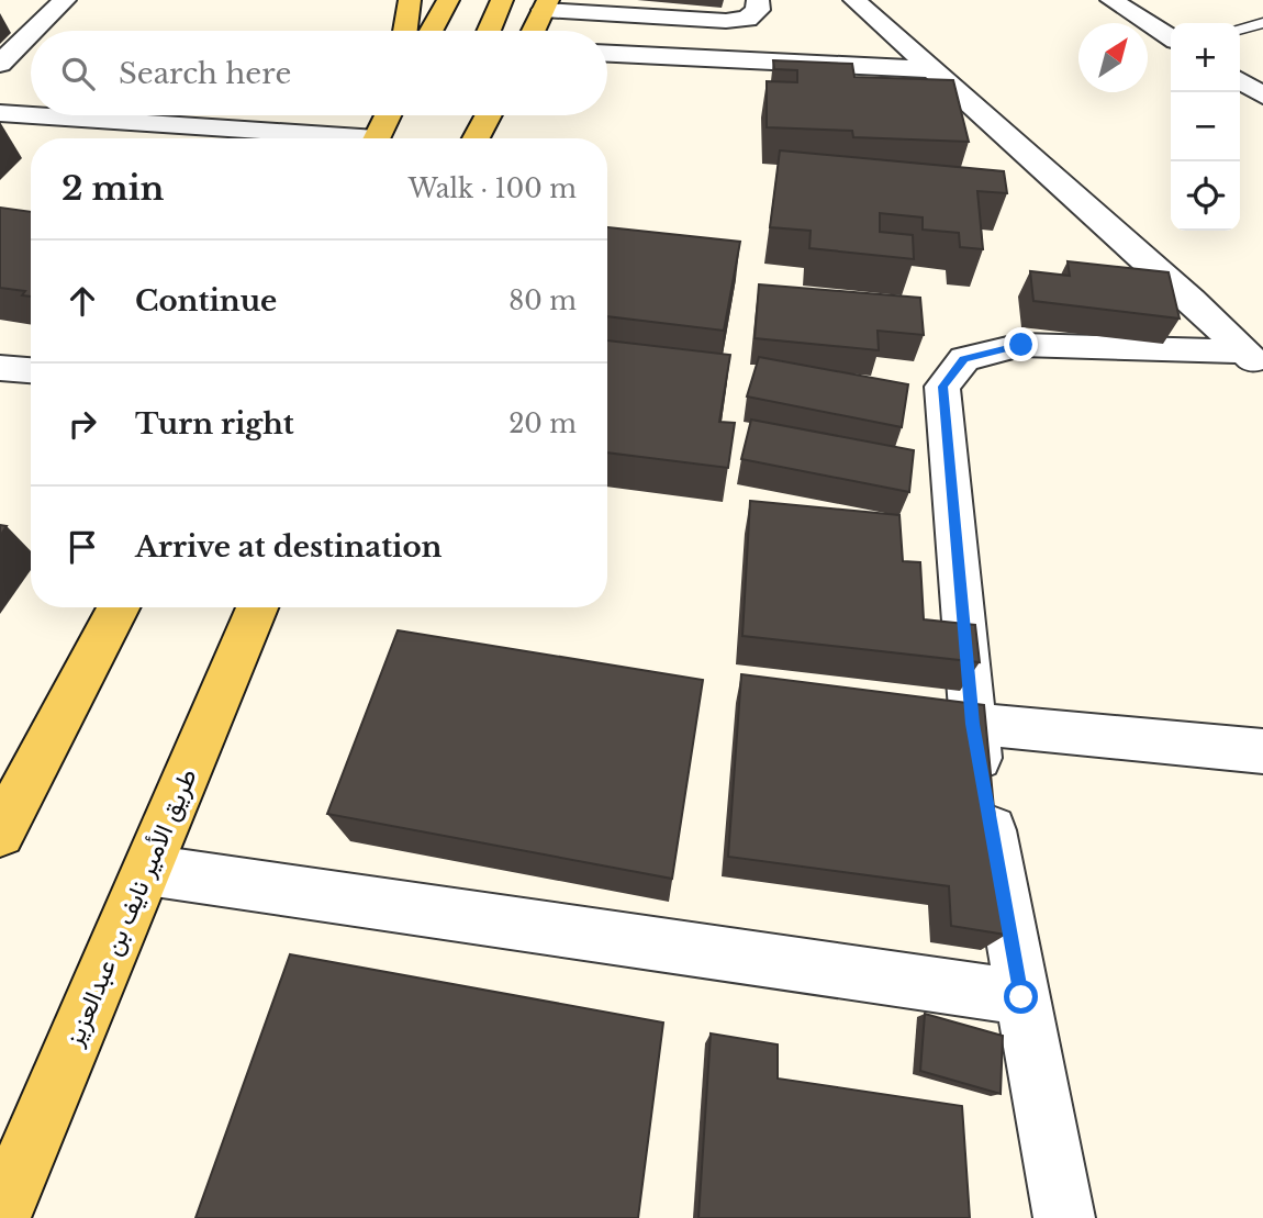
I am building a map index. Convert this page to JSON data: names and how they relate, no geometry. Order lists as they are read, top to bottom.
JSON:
{
  "streets": {
    "main road": ["طريق الأمير نايف بن عبدالعزيز"]
  },
  "north": "top right",
  "page": {
    "map_buttons": ["+", "−"],
    "search": "Search here",
    "heading": ["2 min", "Walk · 100 m"],
    "list": [
      ["Continue", "80 m"],
      ["Turn right", "20 m"],
      "Arrive at destination"
    ]
  }
}
